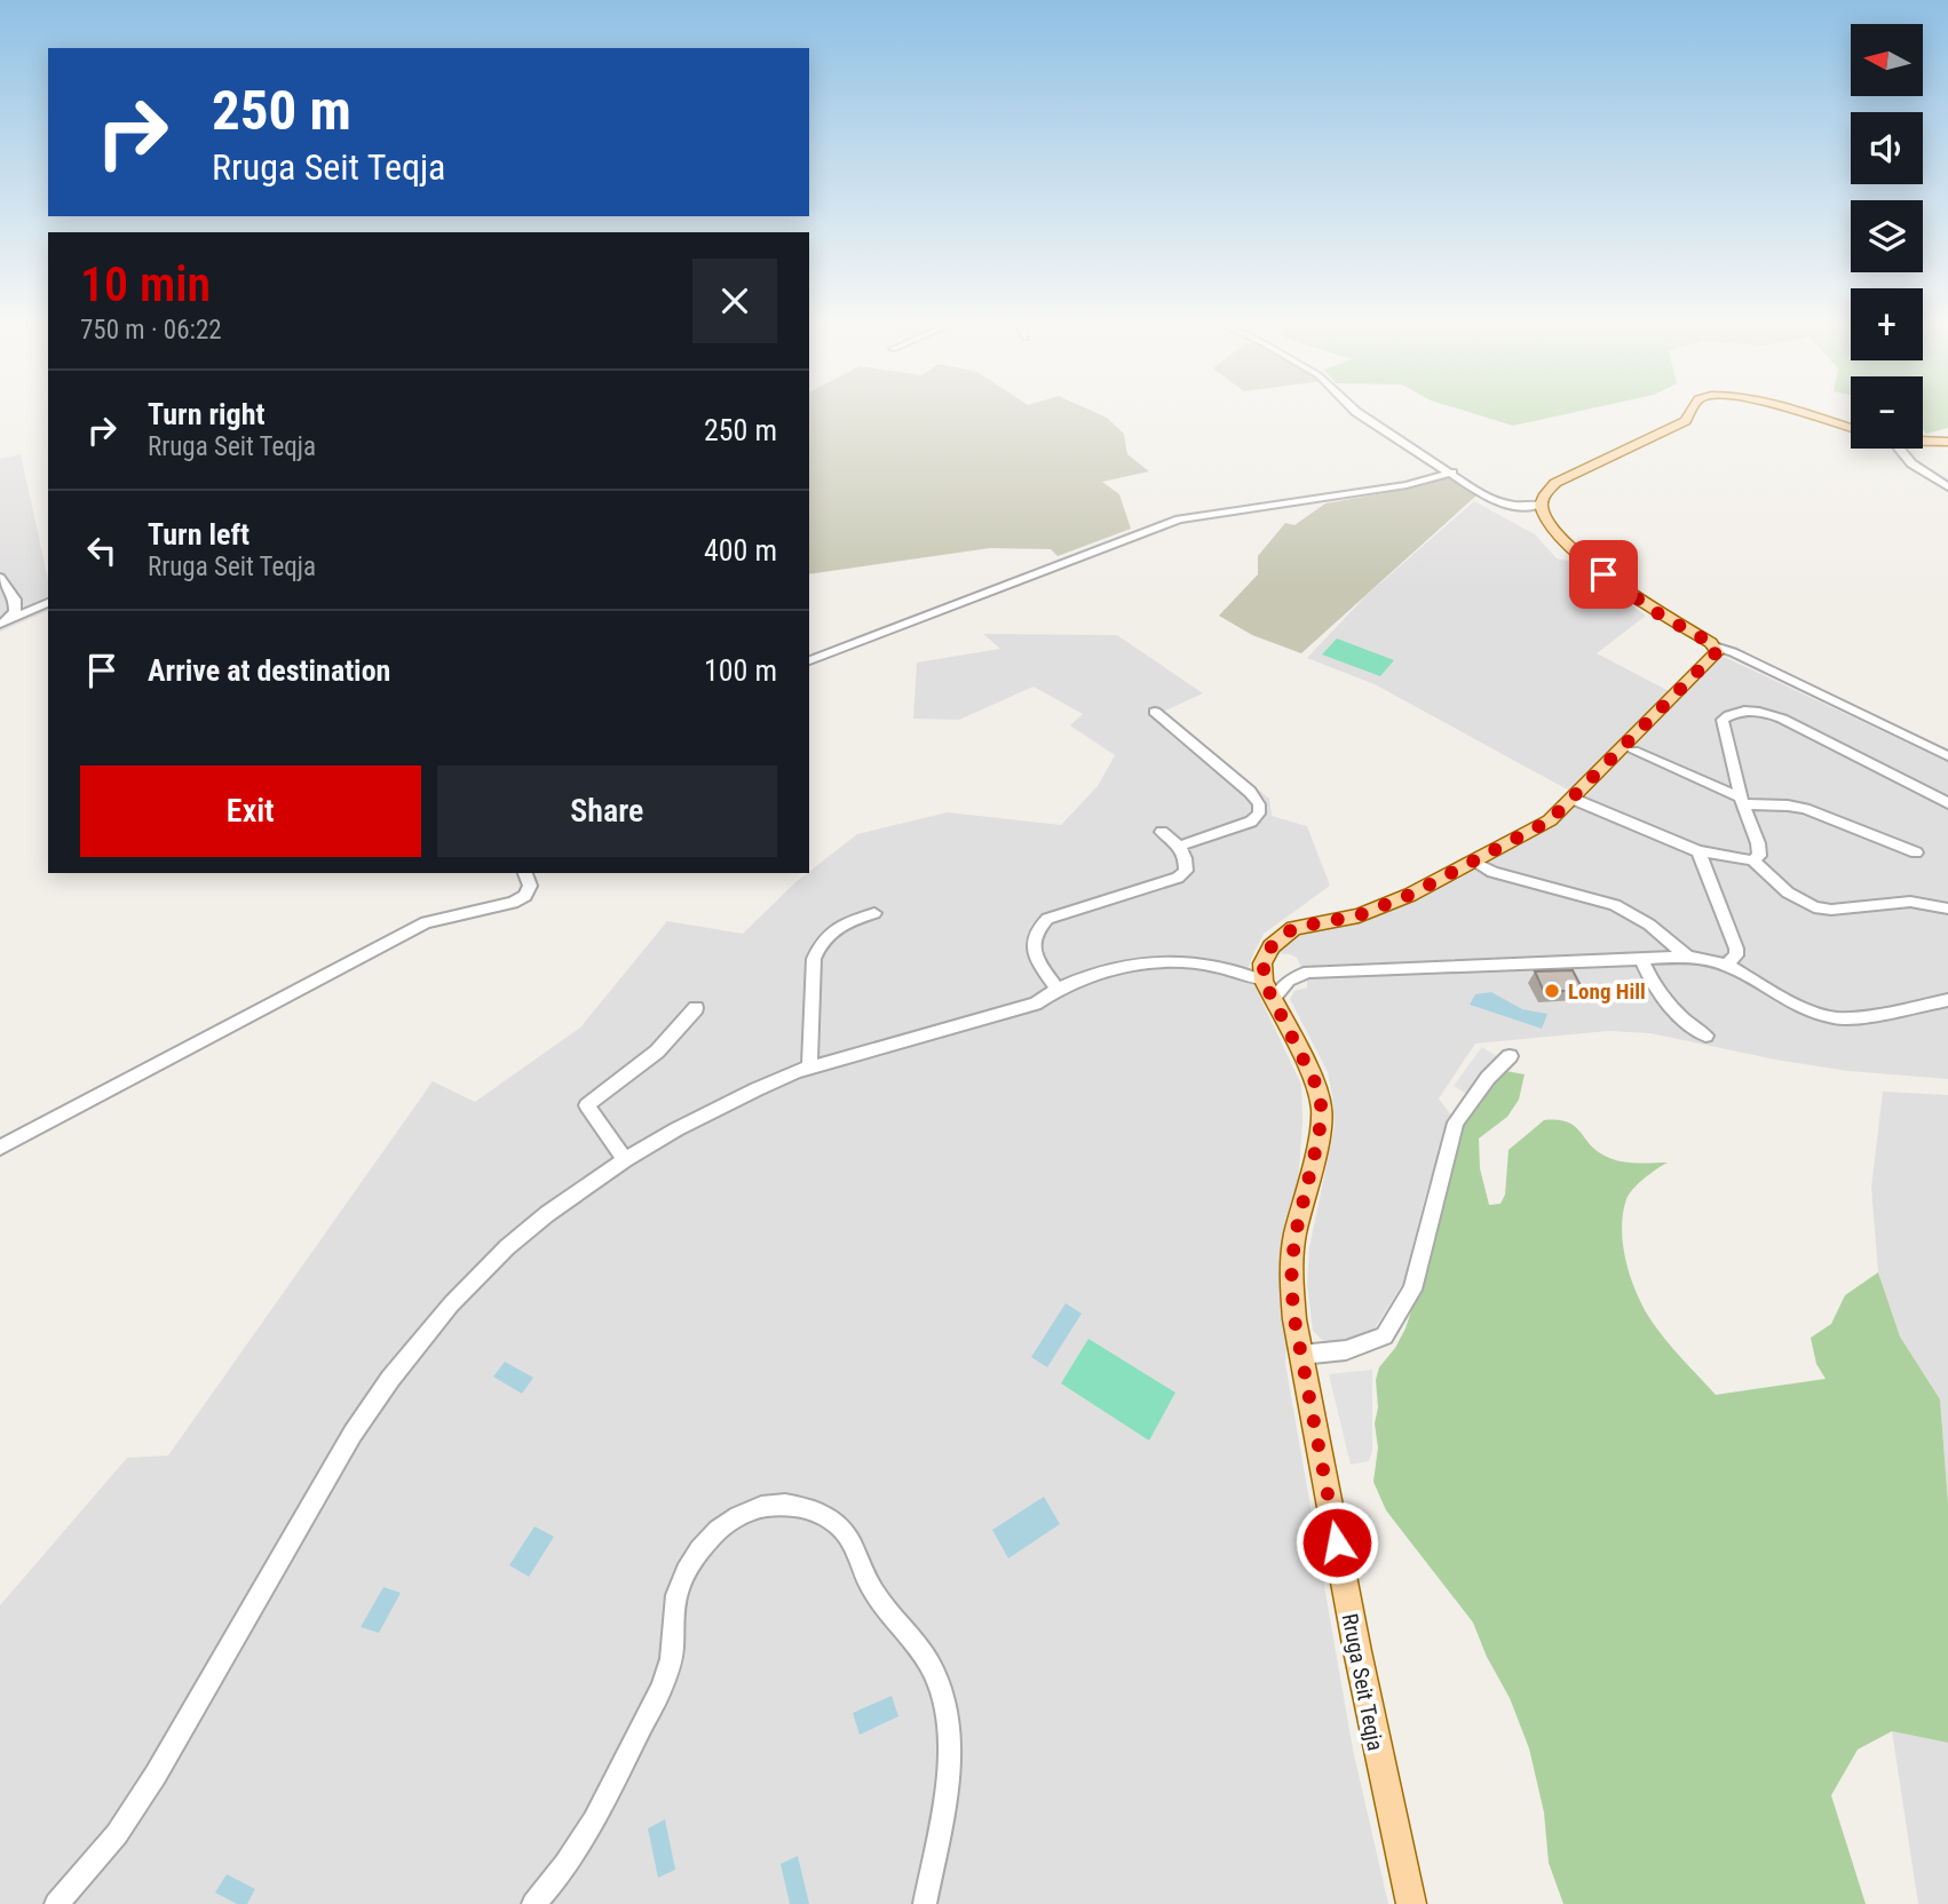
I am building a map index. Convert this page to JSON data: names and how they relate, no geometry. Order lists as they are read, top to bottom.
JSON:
{
  "streets": {
    "main road": ["Rruga Seit Teqja"]
  },
  "places": ["Long Hill"],
  "north": "left",
  "page": {
    "map_buttons": ["+", "−"],
    "turn": ["250 m", "Rruga Seit Teqja"],
    "heading": ["10 min", "750 m · 06:22"],
    "list": [
      {
        "name": "Turn right",
        "note": "Rruga Seit Teqja",
        "value": "250 m"
      },
      {
        "name": "Turn left",
        "note": "Rruga Seit Teqja",
        "value": "400 m"
      },
      {
        "name": "Arrive at destination",
        "value": "100 m"
      }
    ],
    "buttons": ["Exit", "Share"]
  }
}
